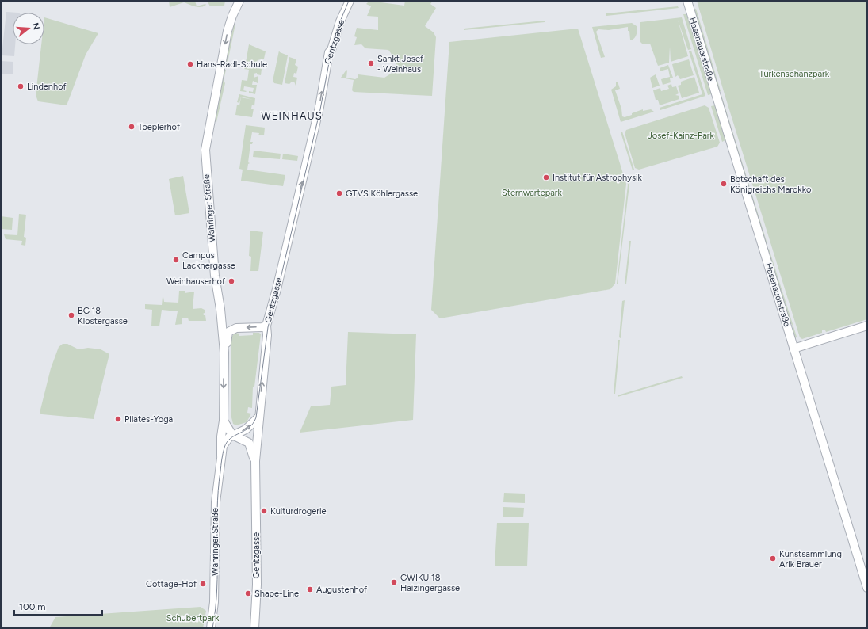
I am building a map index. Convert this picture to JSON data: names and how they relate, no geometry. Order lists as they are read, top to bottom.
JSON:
{
  "streets": {
    "main road": ["Gentzgasse", "Hasenauerstraße", "Währinger Straße"]
  },
  "one_way": ["Gentzgasse", "Währinger Straße"],
  "districts": ["WEINHAUS"],
  "parks": [
    "Türkenschanzpark",
    "Josef-Kainz-Park",
    "Sternwartepark",
    "Schubertpark"
  ],
  "places": [
    "Sankt Josef - Weinhaus",
    "Hans-Radl-Schule",
    "Lindenhof",
    "Toeplerhof",
    "Institut für Astrophysik",
    "Botschaft des Königreichs Marokko",
    "GTVS Köhlergasse",
    "Campus Lacknergasse",
    "Weinhauserhof",
    "BG 18 Klostergasse",
    "Pilates-Yoga",
    "Kulturdrogerie",
    "Kunstsammlung Arik Brauer",
    "GWIKU 18 Haizingergasse",
    "Cottage-Hof",
    "Augustenhof",
    "Shape-Line"
  ],
  "scale_bar": "100 m",
  "north": "right"
}
